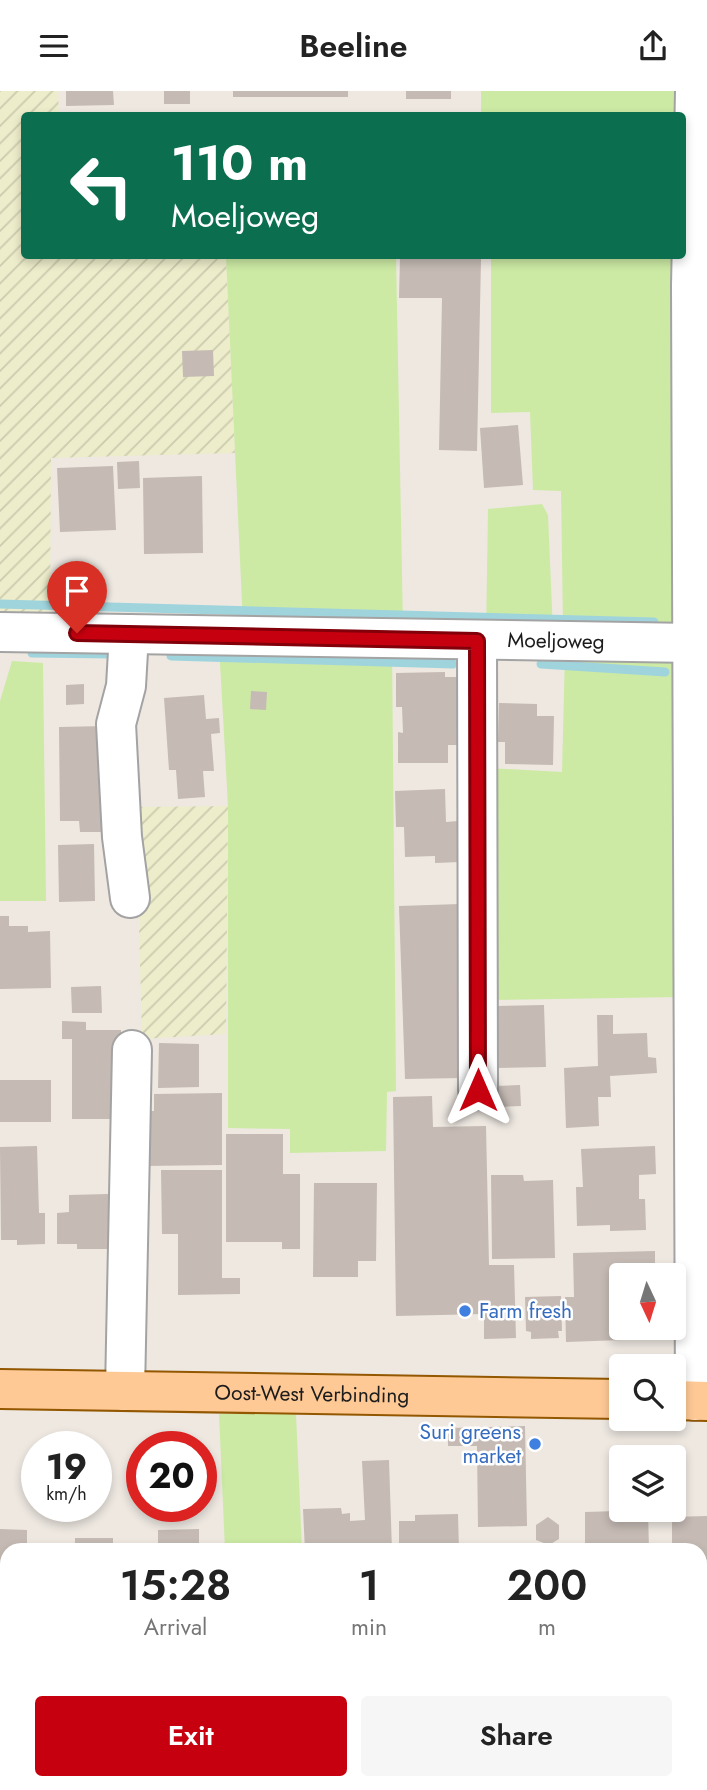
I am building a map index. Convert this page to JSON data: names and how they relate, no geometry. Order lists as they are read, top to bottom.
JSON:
{
  "streets": {
    "main road": ["Oost-West Verbinding"],
    "street": ["Moeljoweg"]
  },
  "places": ["Farm fresh", "Suri greens market"],
  "north": "bottom",
  "page": {
    "header": "Beeline",
    "turn": ["110 m", "Moeljoweg"],
    "speed": "19 km/h",
    "limit": "20",
    "eta": [
      "15:28",
      "Arrival",
      "1",
      "min",
      "200",
      "m"
    ],
    "buttons": ["Exit", "Share"]
  }
}
